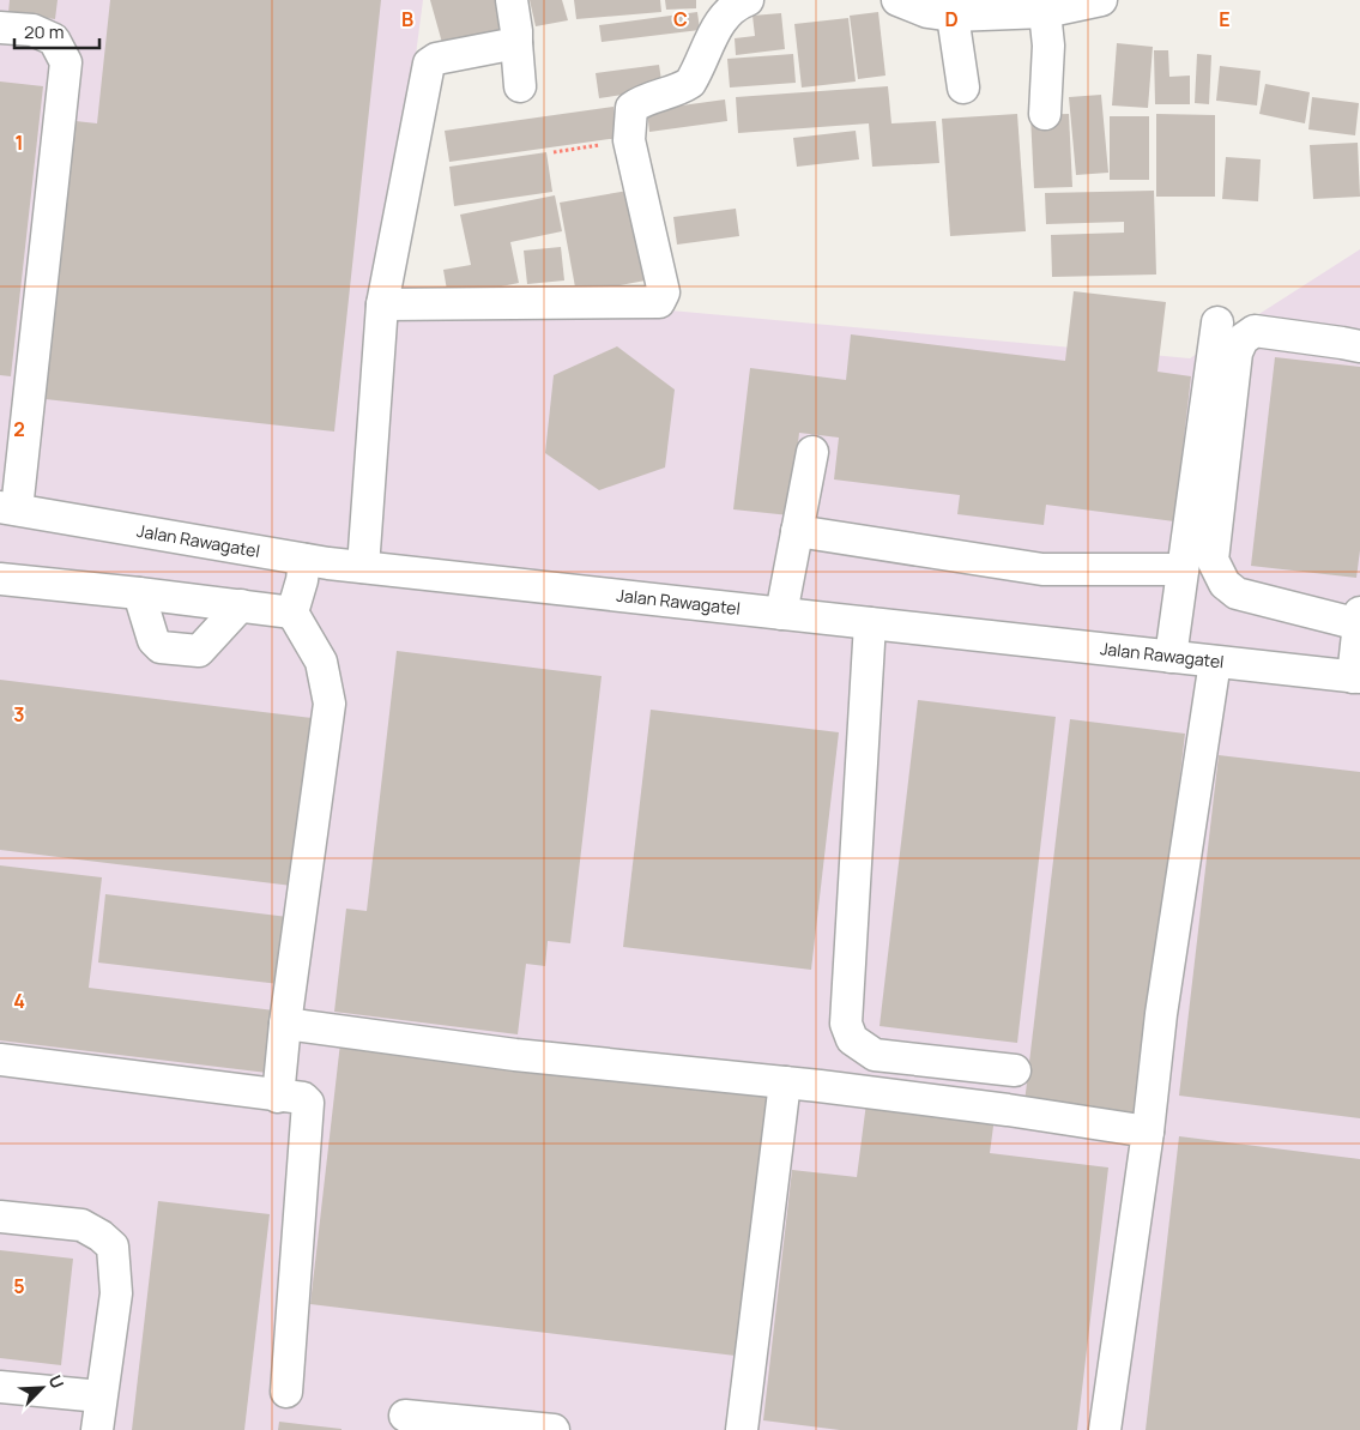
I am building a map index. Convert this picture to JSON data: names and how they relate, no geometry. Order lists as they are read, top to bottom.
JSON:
{
  "streets": {
    "street": ["Jalan Rawagatel"]
  },
  "scale_bar": "20 m",
  "north": "top right",
  "grid": {
    "columns": [
      "B",
      "C",
      "D",
      "E"
    ],
    "rows": [
      "1",
      "2",
      "3",
      "4",
      "5"
    ]
  }
}
